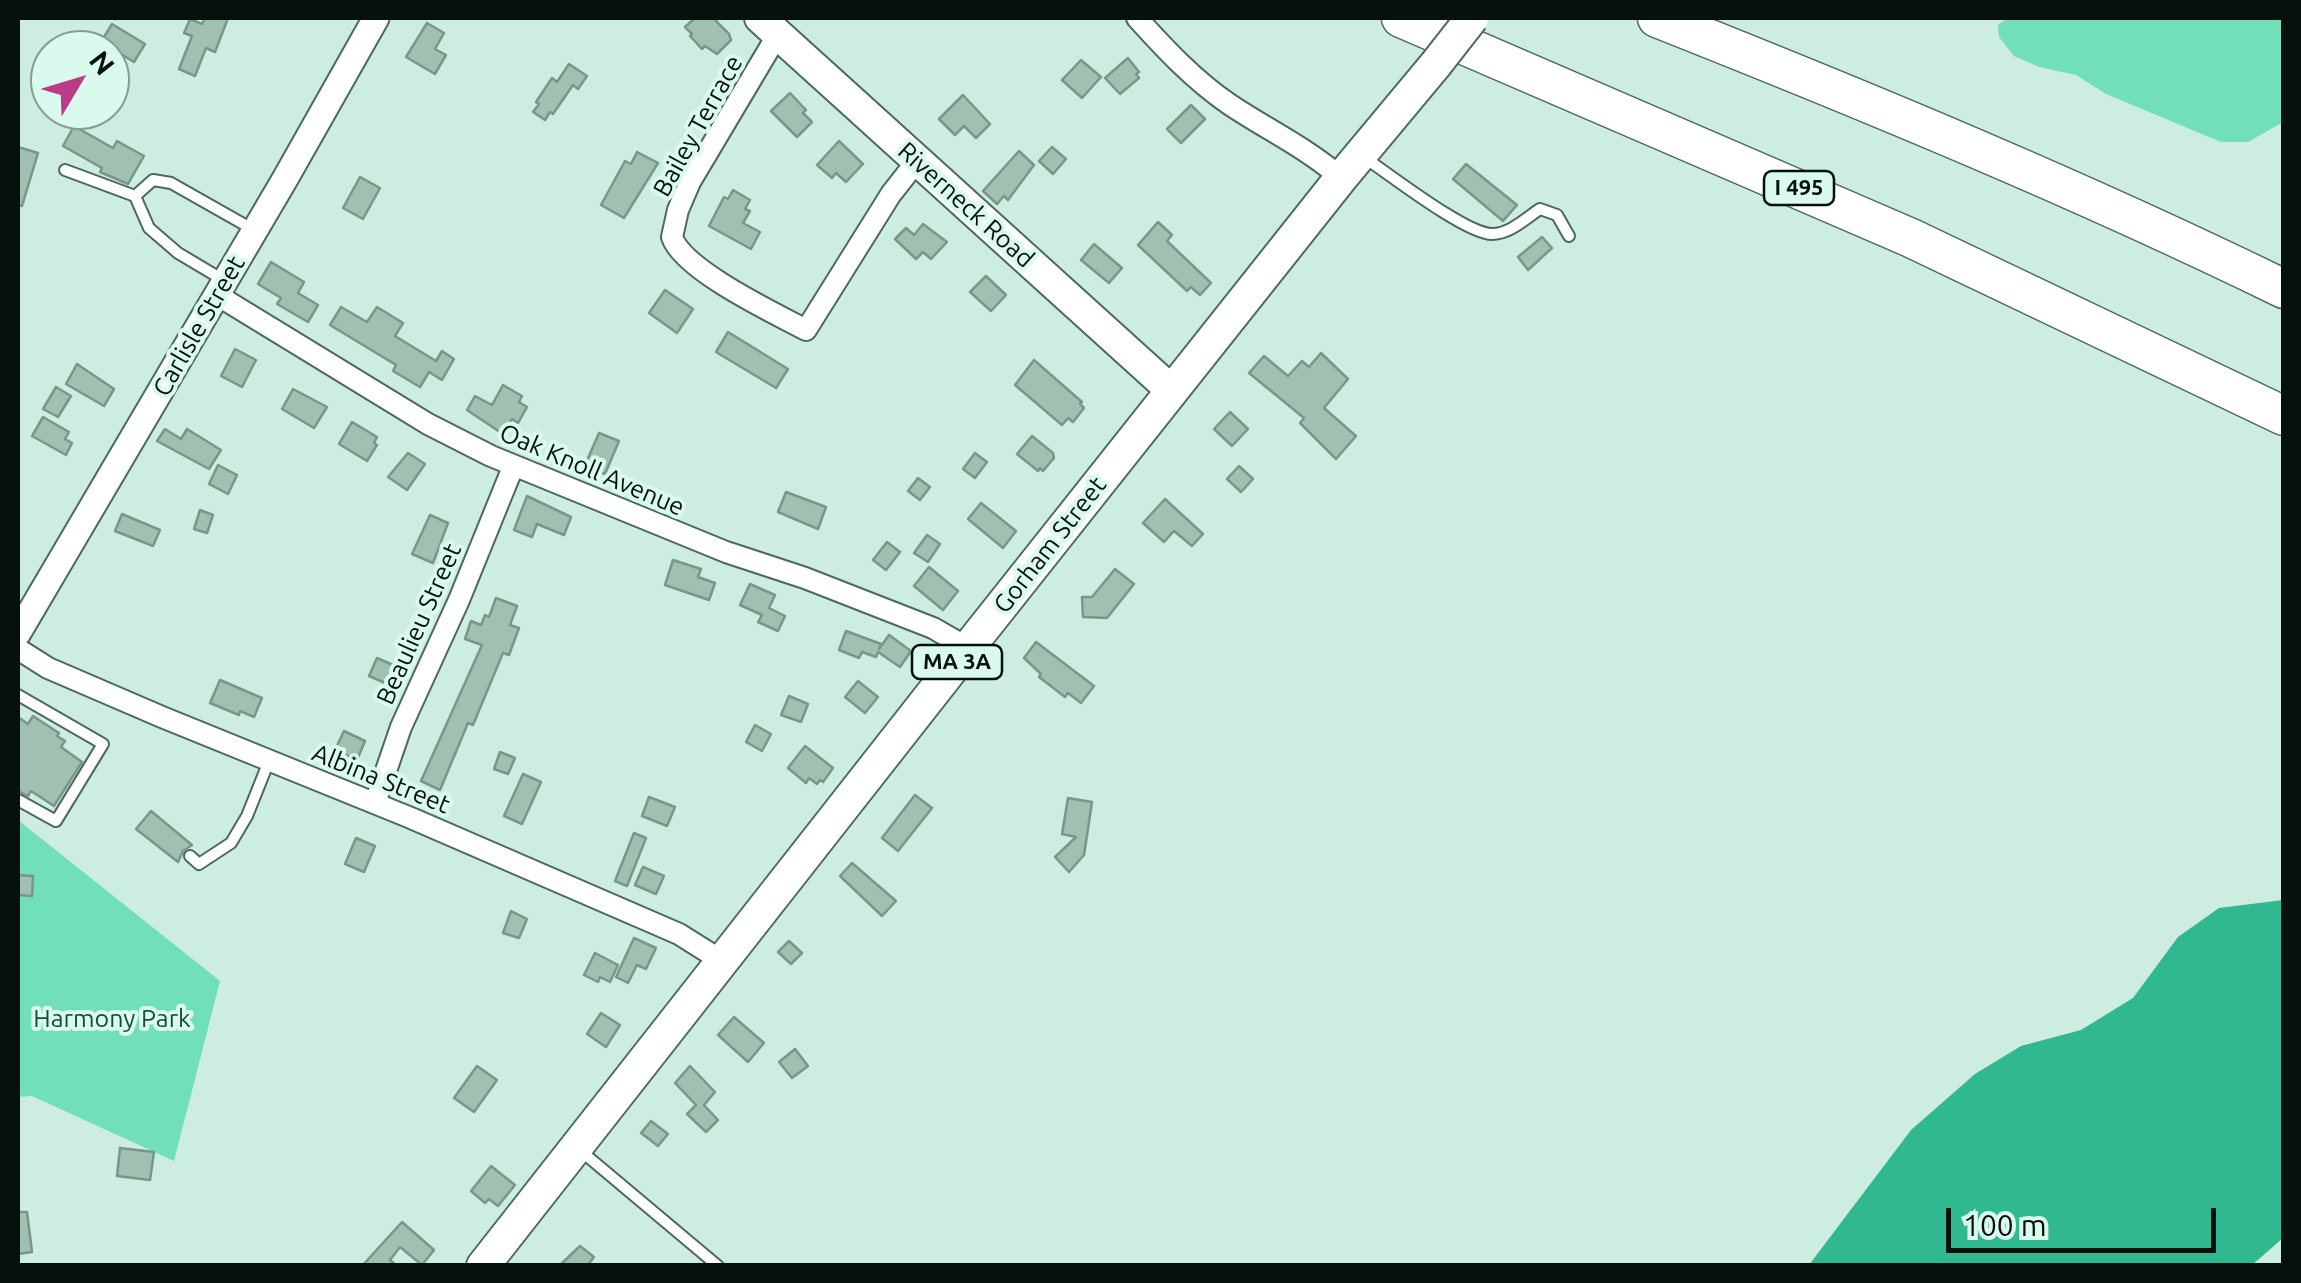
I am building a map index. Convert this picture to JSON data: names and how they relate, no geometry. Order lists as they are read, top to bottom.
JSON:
{
  "streets": {
    "highway": ["I 495"],
    "main road": ["Riverneck Road", "Gorham Street", "MA 3A"],
    "street": [
      "Bailey Terrace",
      "Carlisle Street",
      "Oak Knoll Avenue",
      "Beaulieu Street",
      "Albina Street"
    ]
  },
  "crossings": [
    ["Bailey Terrace", "Riverneck Road"],
    ["Riverneck Road", "Gorham Street"],
    ["Carlisle Street", "Oak Knoll Avenue"],
    ["Oak Knoll Avenue", "Gorham Street"],
    ["Oak Knoll Avenue", "Beaulieu Street"],
    ["Gorham Street", "Albina Street"],
    ["Beaulieu Street", "Albina Street"]
  ],
  "parks": ["Harmony Park"],
  "scale_bar": "100 m",
  "north": "top right"
}
